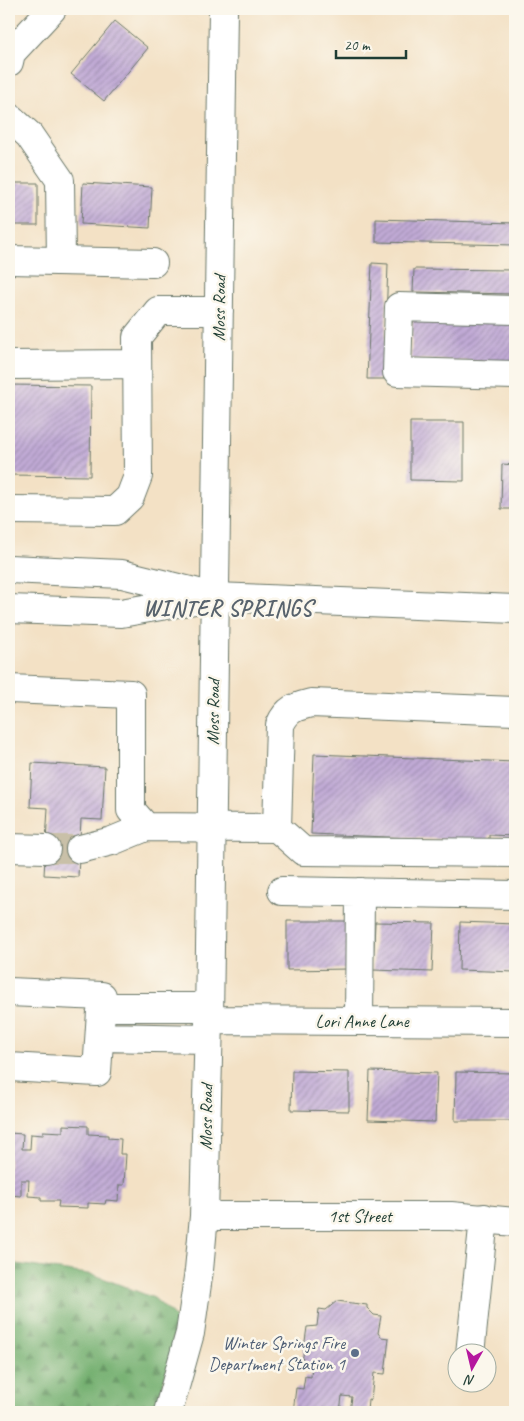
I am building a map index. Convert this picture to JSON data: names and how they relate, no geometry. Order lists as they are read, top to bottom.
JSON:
{
  "streets": {
    "street": ["Moss Road", "Lori Anne Lane", "1st Street"]
  },
  "crossings": [
    ["Moss Road", "Lori Anne Lane"],
    ["Moss Road", "1st Street"]
  ],
  "districts": ["WINTER SPRINGS"],
  "places": ["Winter Springs Fire Department Station 1"],
  "scale_bar": "20 m",
  "north": "bottom"
}
